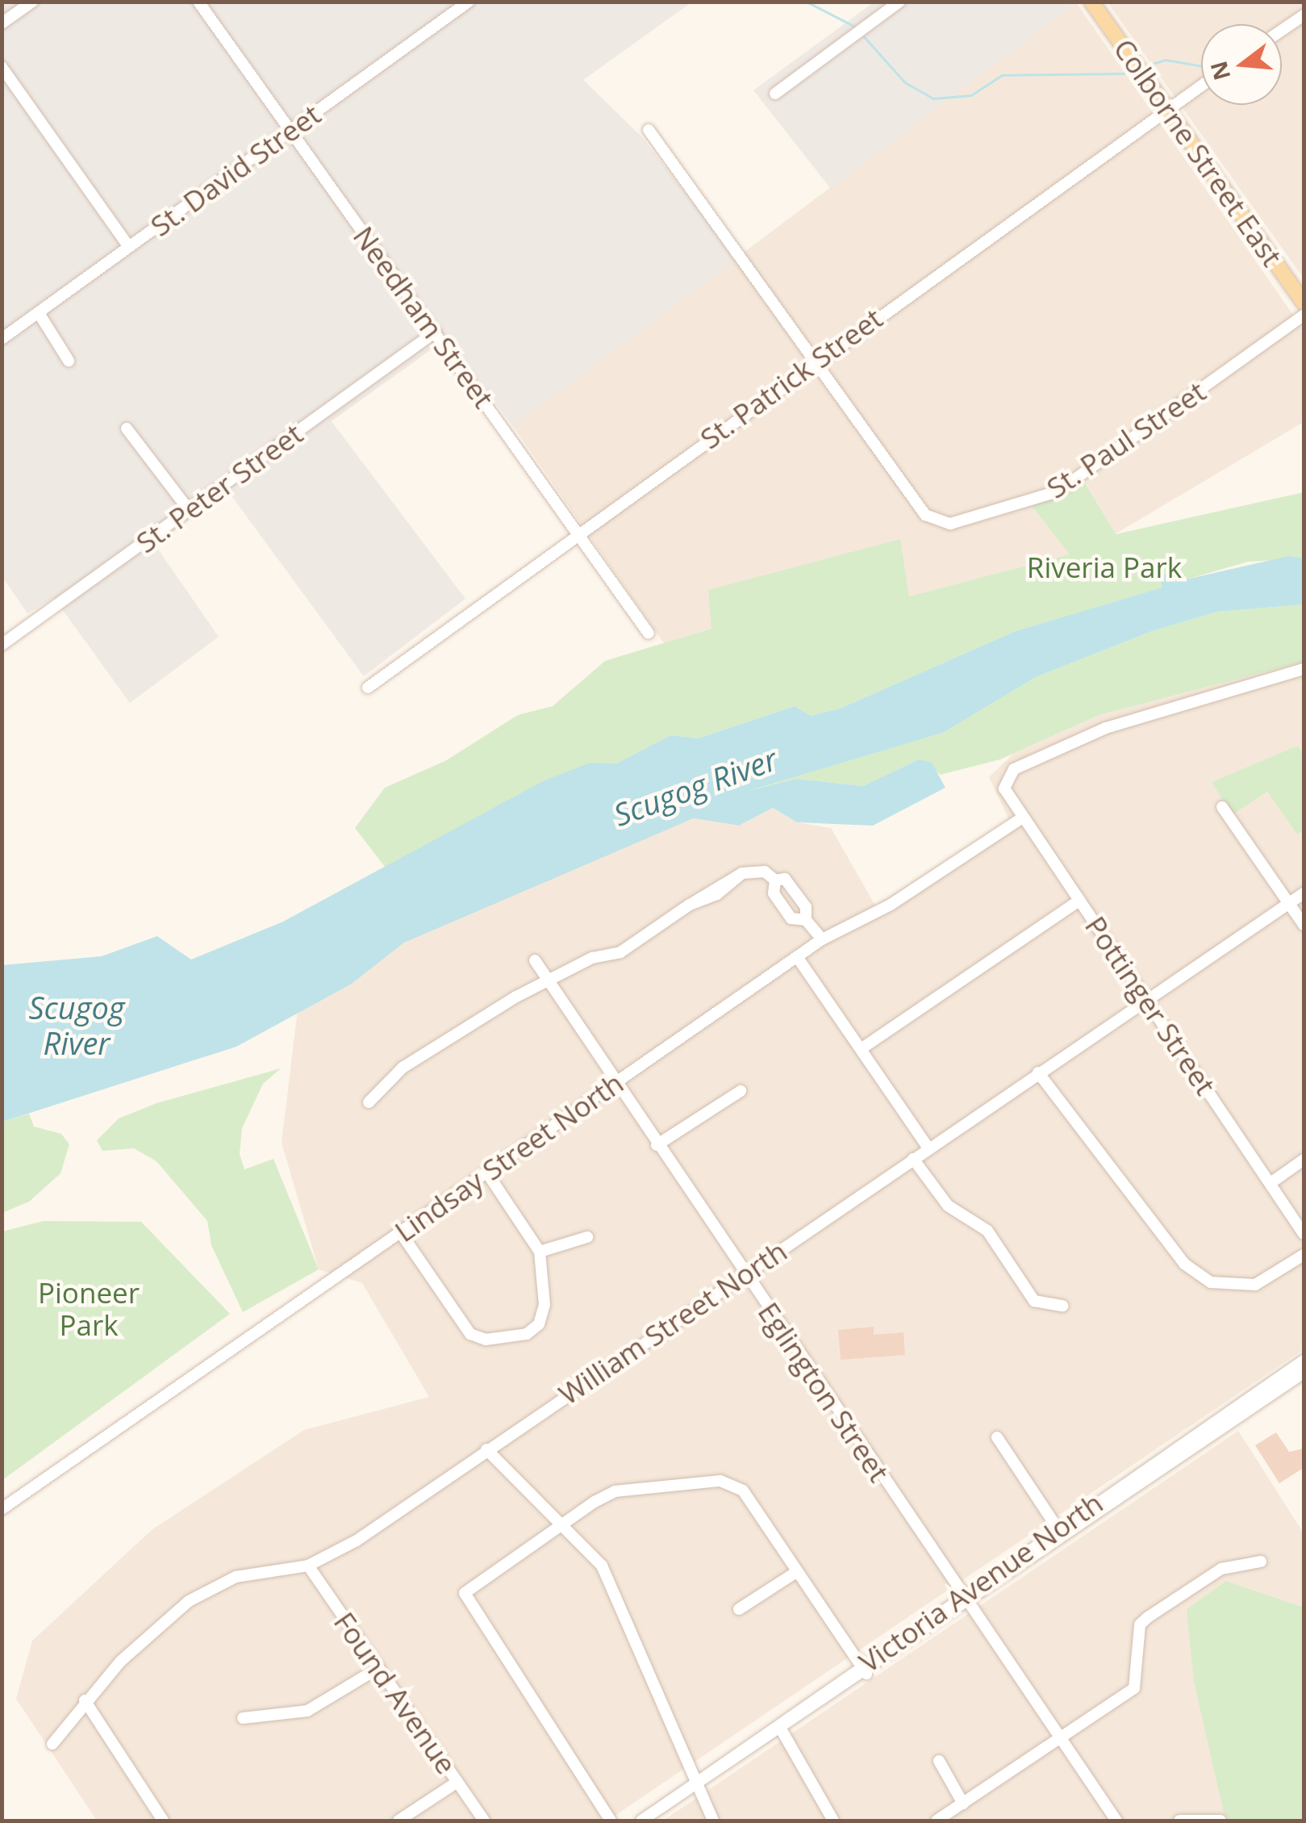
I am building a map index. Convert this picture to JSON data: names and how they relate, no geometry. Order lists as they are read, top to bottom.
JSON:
{
  "streets": {
    "main road": ["Colborne Street East"],
    "street": [
      "St. David Street",
      "Needham Street",
      "St. Patrick Street",
      "St. Paul Street",
      "St. Peter Street",
      "Pottinger Street",
      "Lindsay Street North",
      "William Street North",
      "Eglington Street",
      "Victoria Avenue North",
      "Found Avenue"
    ]
  },
  "crossings": [
    ["Colborne Street East", "St. Patrick Street"],
    ["St. David Street", "Needham Street"],
    ["Needham Street", "St. Patrick Street"],
    ["Needham Street", "St. Peter Street"],
    ["St. Patrick Street", "St. Paul Street"],
    ["Pottinger Street", "Lindsay Street North"],
    ["Pottinger Street", "William Street North"],
    ["Lindsay Street North", "Eglington Street"],
    ["William Street North", "Eglington Street"],
    ["William Street North", "Found Avenue"],
    ["Eglington Street", "Victoria Avenue North"]
  ],
  "water": ["Scugog River"],
  "parks": ["Riveria Park", "Pioneer Park"],
  "north": "left"
}
